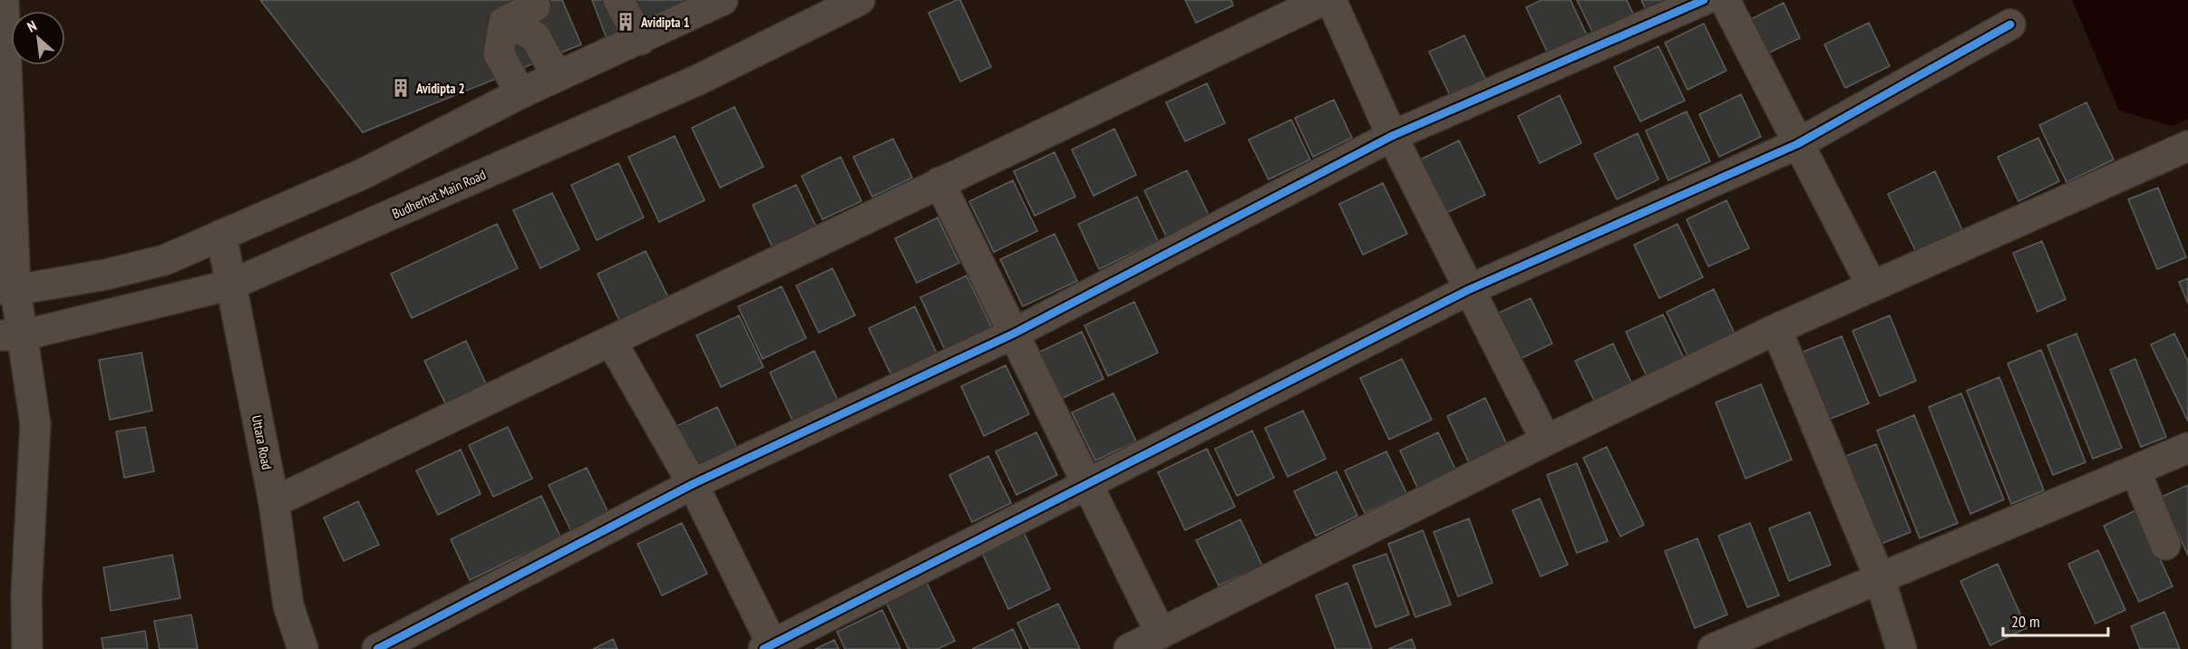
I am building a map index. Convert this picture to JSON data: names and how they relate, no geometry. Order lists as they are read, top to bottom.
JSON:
{
  "streets": {
    "street": ["Budherhat Main Road", "Uttara Road"]
  },
  "crossings": [
    ["Budherhat Main Road", "Uttara Road"]
  ],
  "places": {
    "building": ["Avidipta 1", "Avidipta 2"]
  },
  "scale_bar": "20 m",
  "north": "top left"
}
